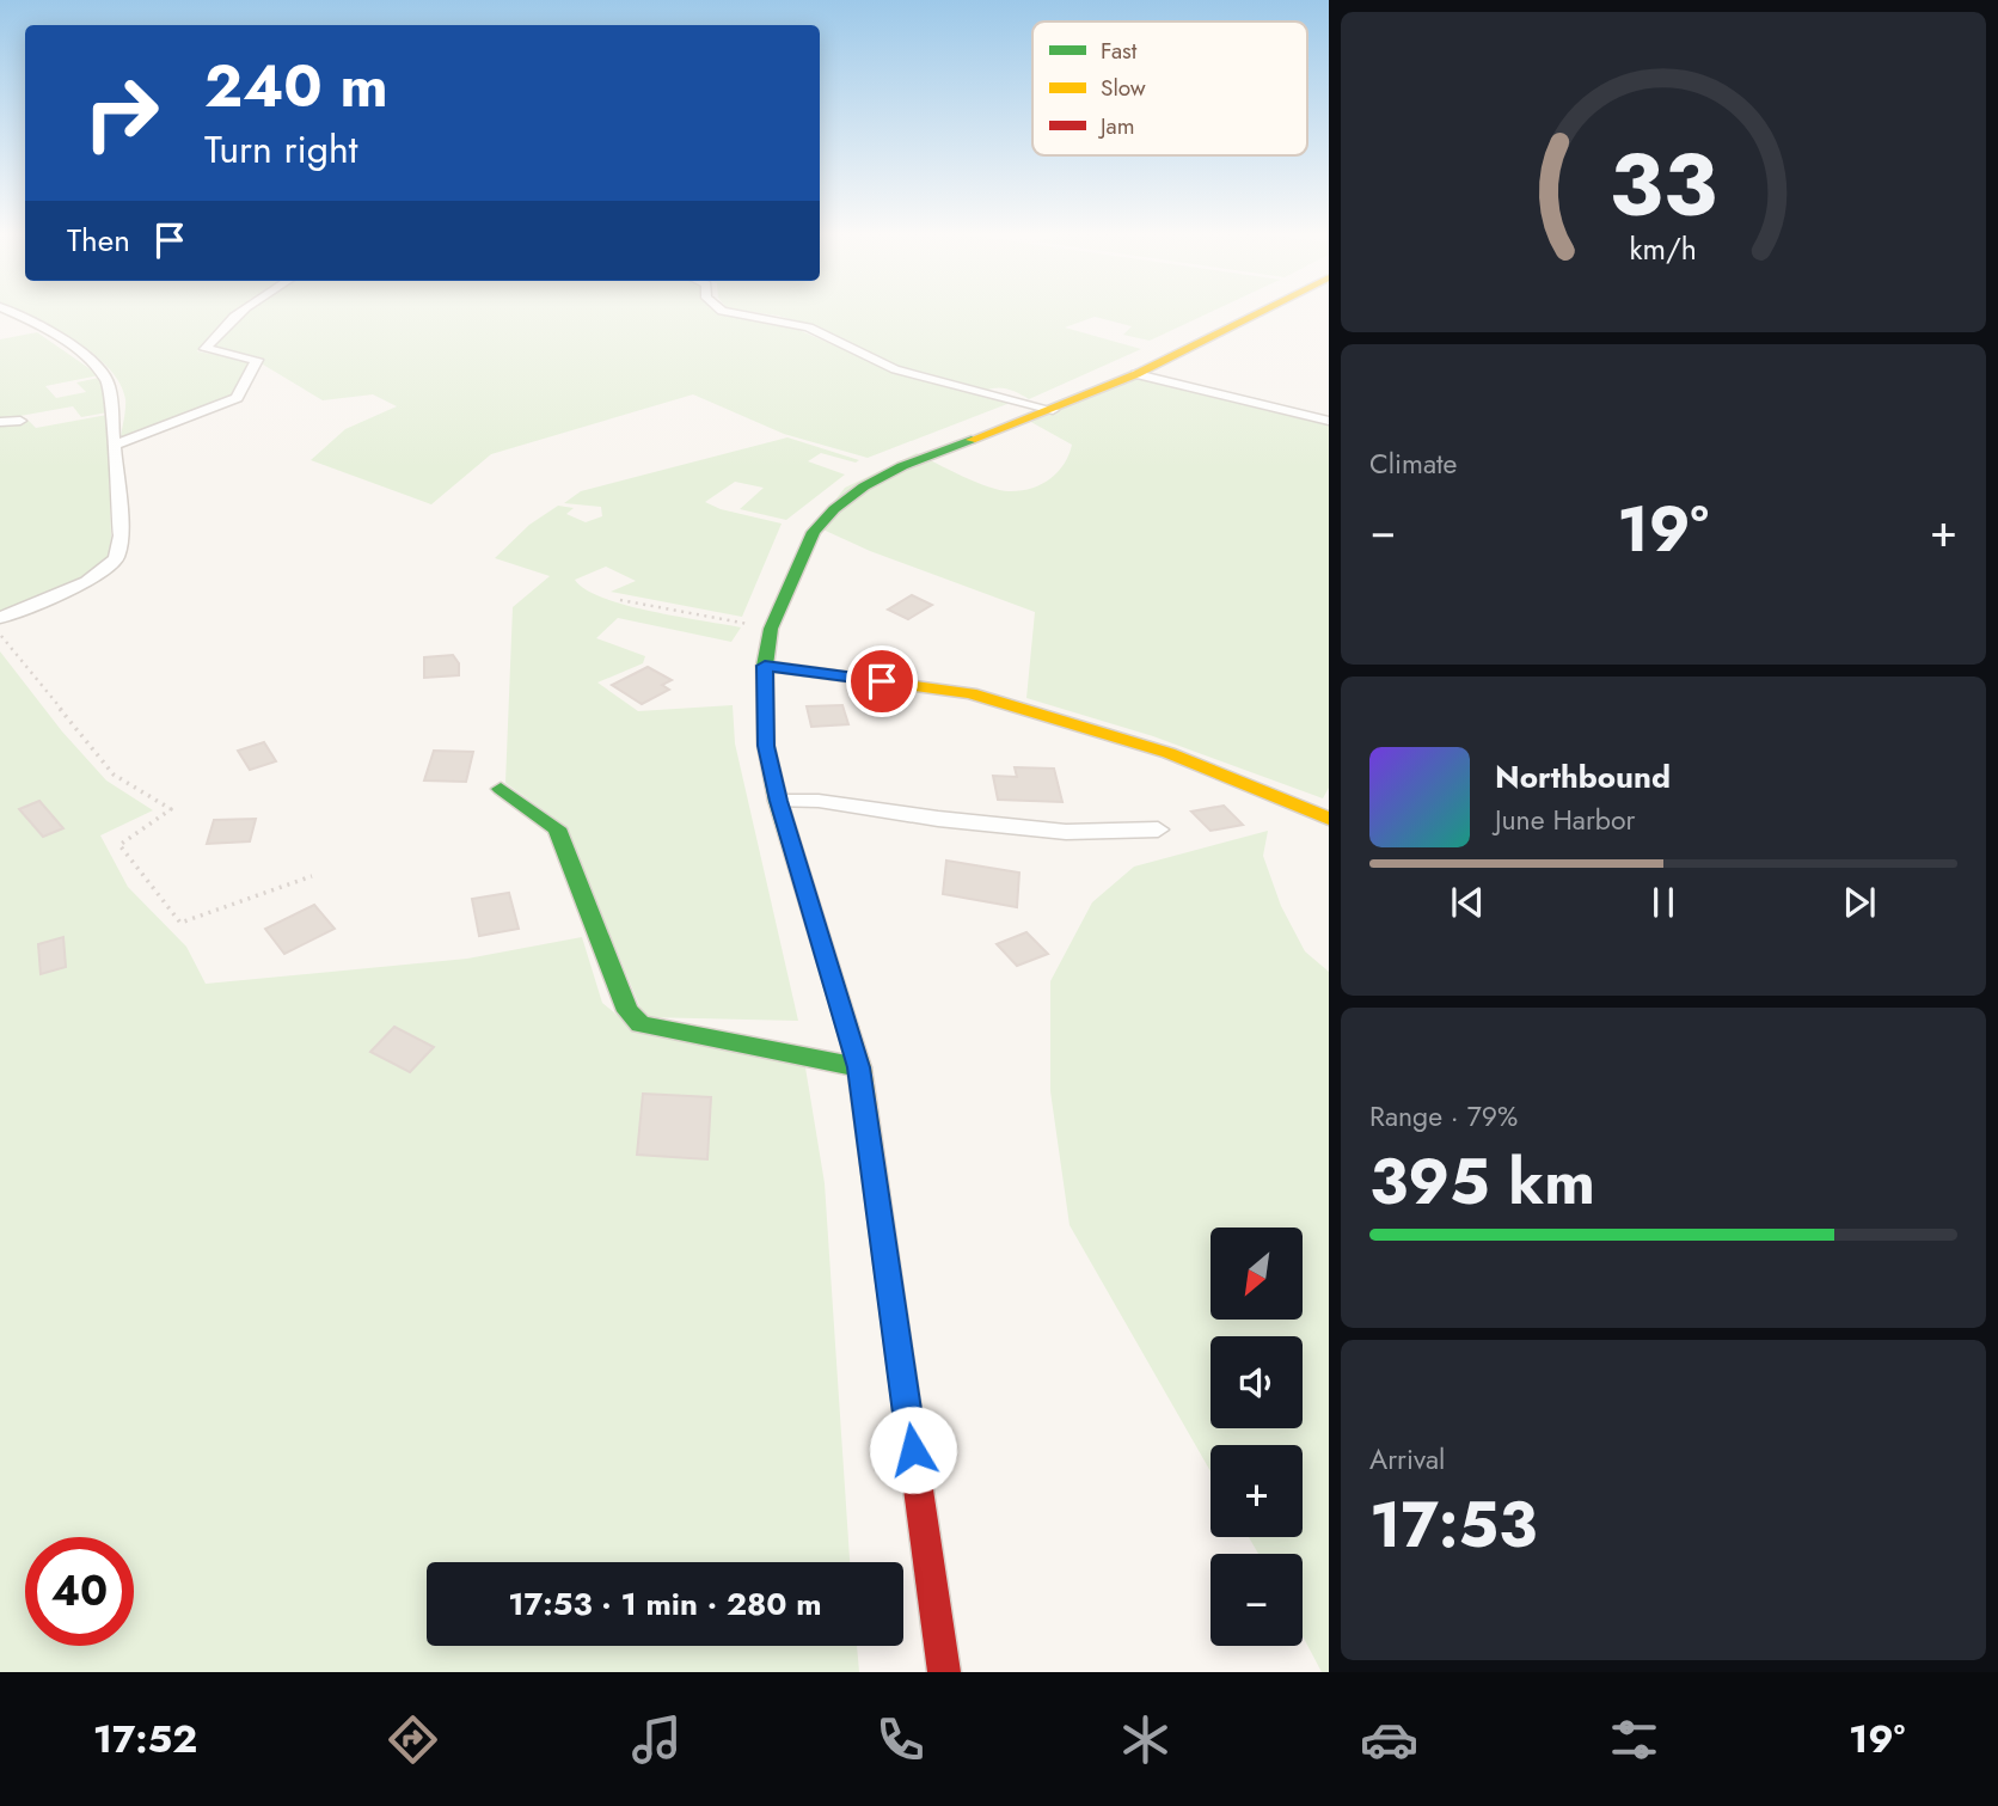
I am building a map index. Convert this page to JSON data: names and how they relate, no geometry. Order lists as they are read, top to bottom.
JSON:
{
  "legend": ["Fast", "Slow", "Jam"],
  "north": "bottom left",
  "page": {
    "turn": ["240 m", "Turn right"],
    "then": "Then",
    "tile": [
      "Climate",
      ["Range · 79%", "395 km"],
      ["Arrival", "17:53"]
    ],
    "heat": ["−", "19°", "+"],
    "song": ["Northbound", "June Harbor"],
    "map_buttons": ["+", "−"],
    "limit": "40",
    "trip": "17:53 · 1 min · 280 m",
    "tabs": ["17:52", "19°"],
    "gauge": ["33", "km/h"]
  }
}
